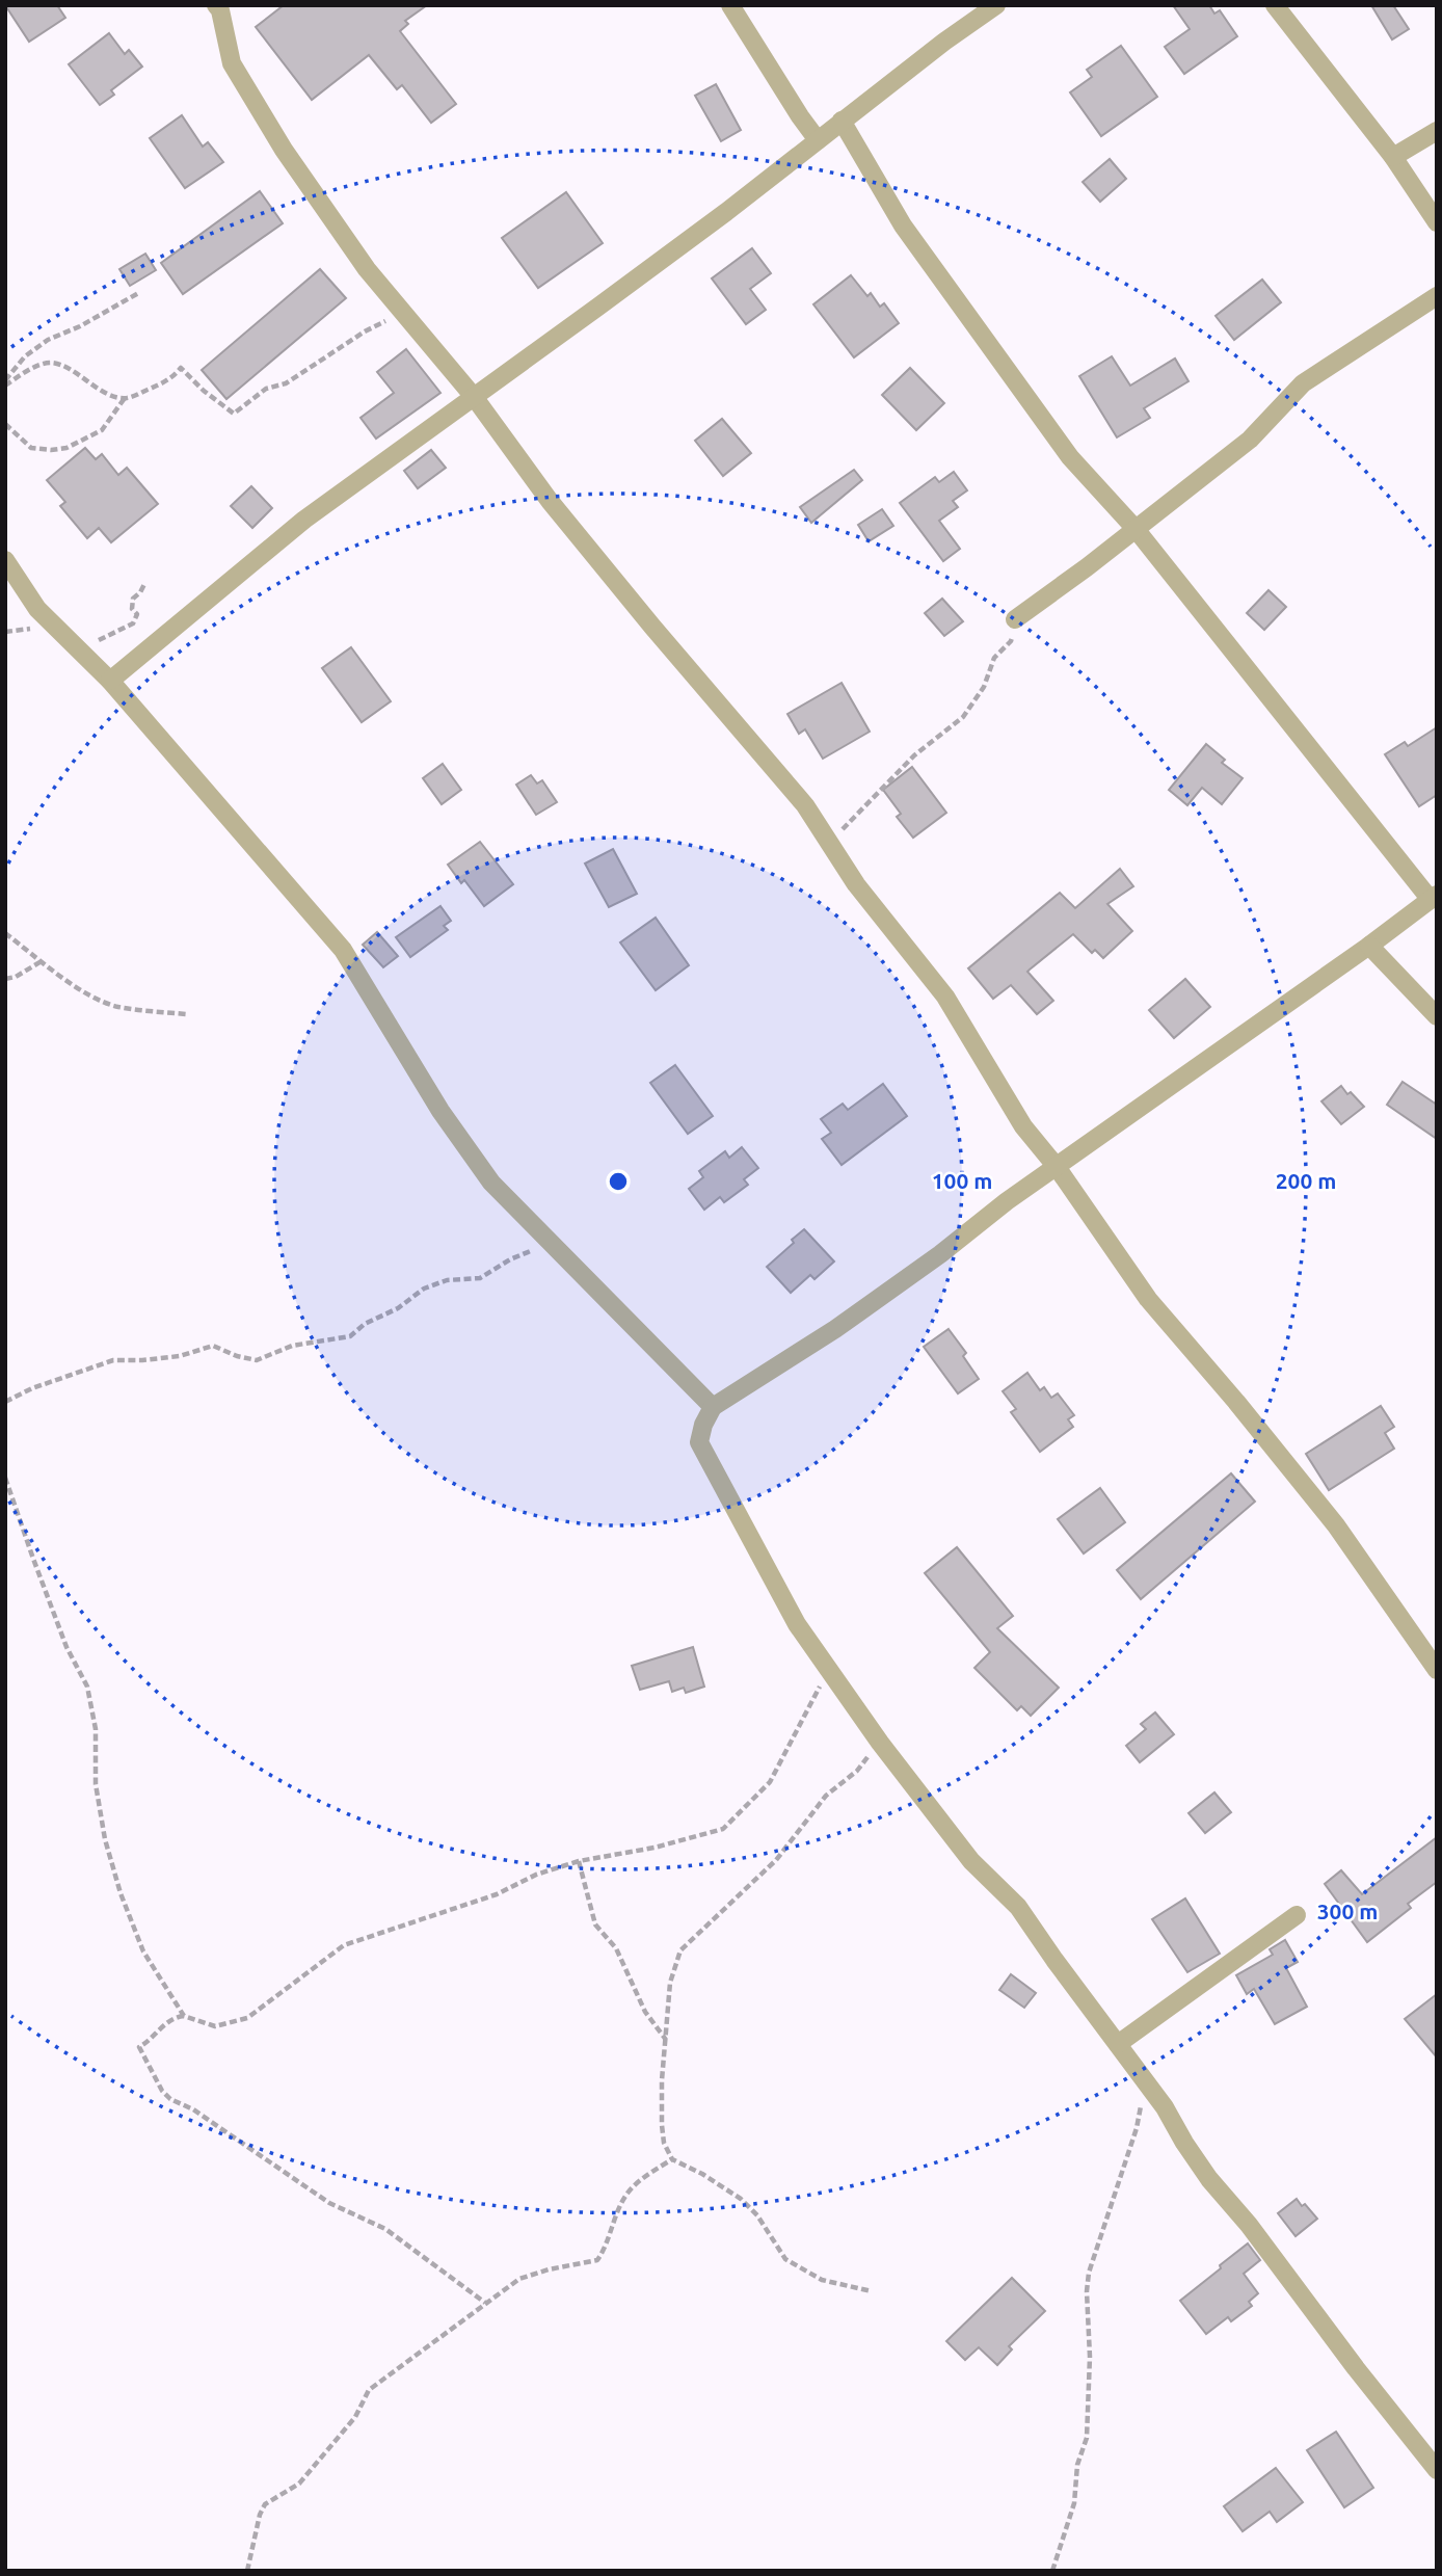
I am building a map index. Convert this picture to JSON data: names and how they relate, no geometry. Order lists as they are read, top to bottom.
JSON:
{
  "rings": ["100 m", "200 m", "300 m"]
}
